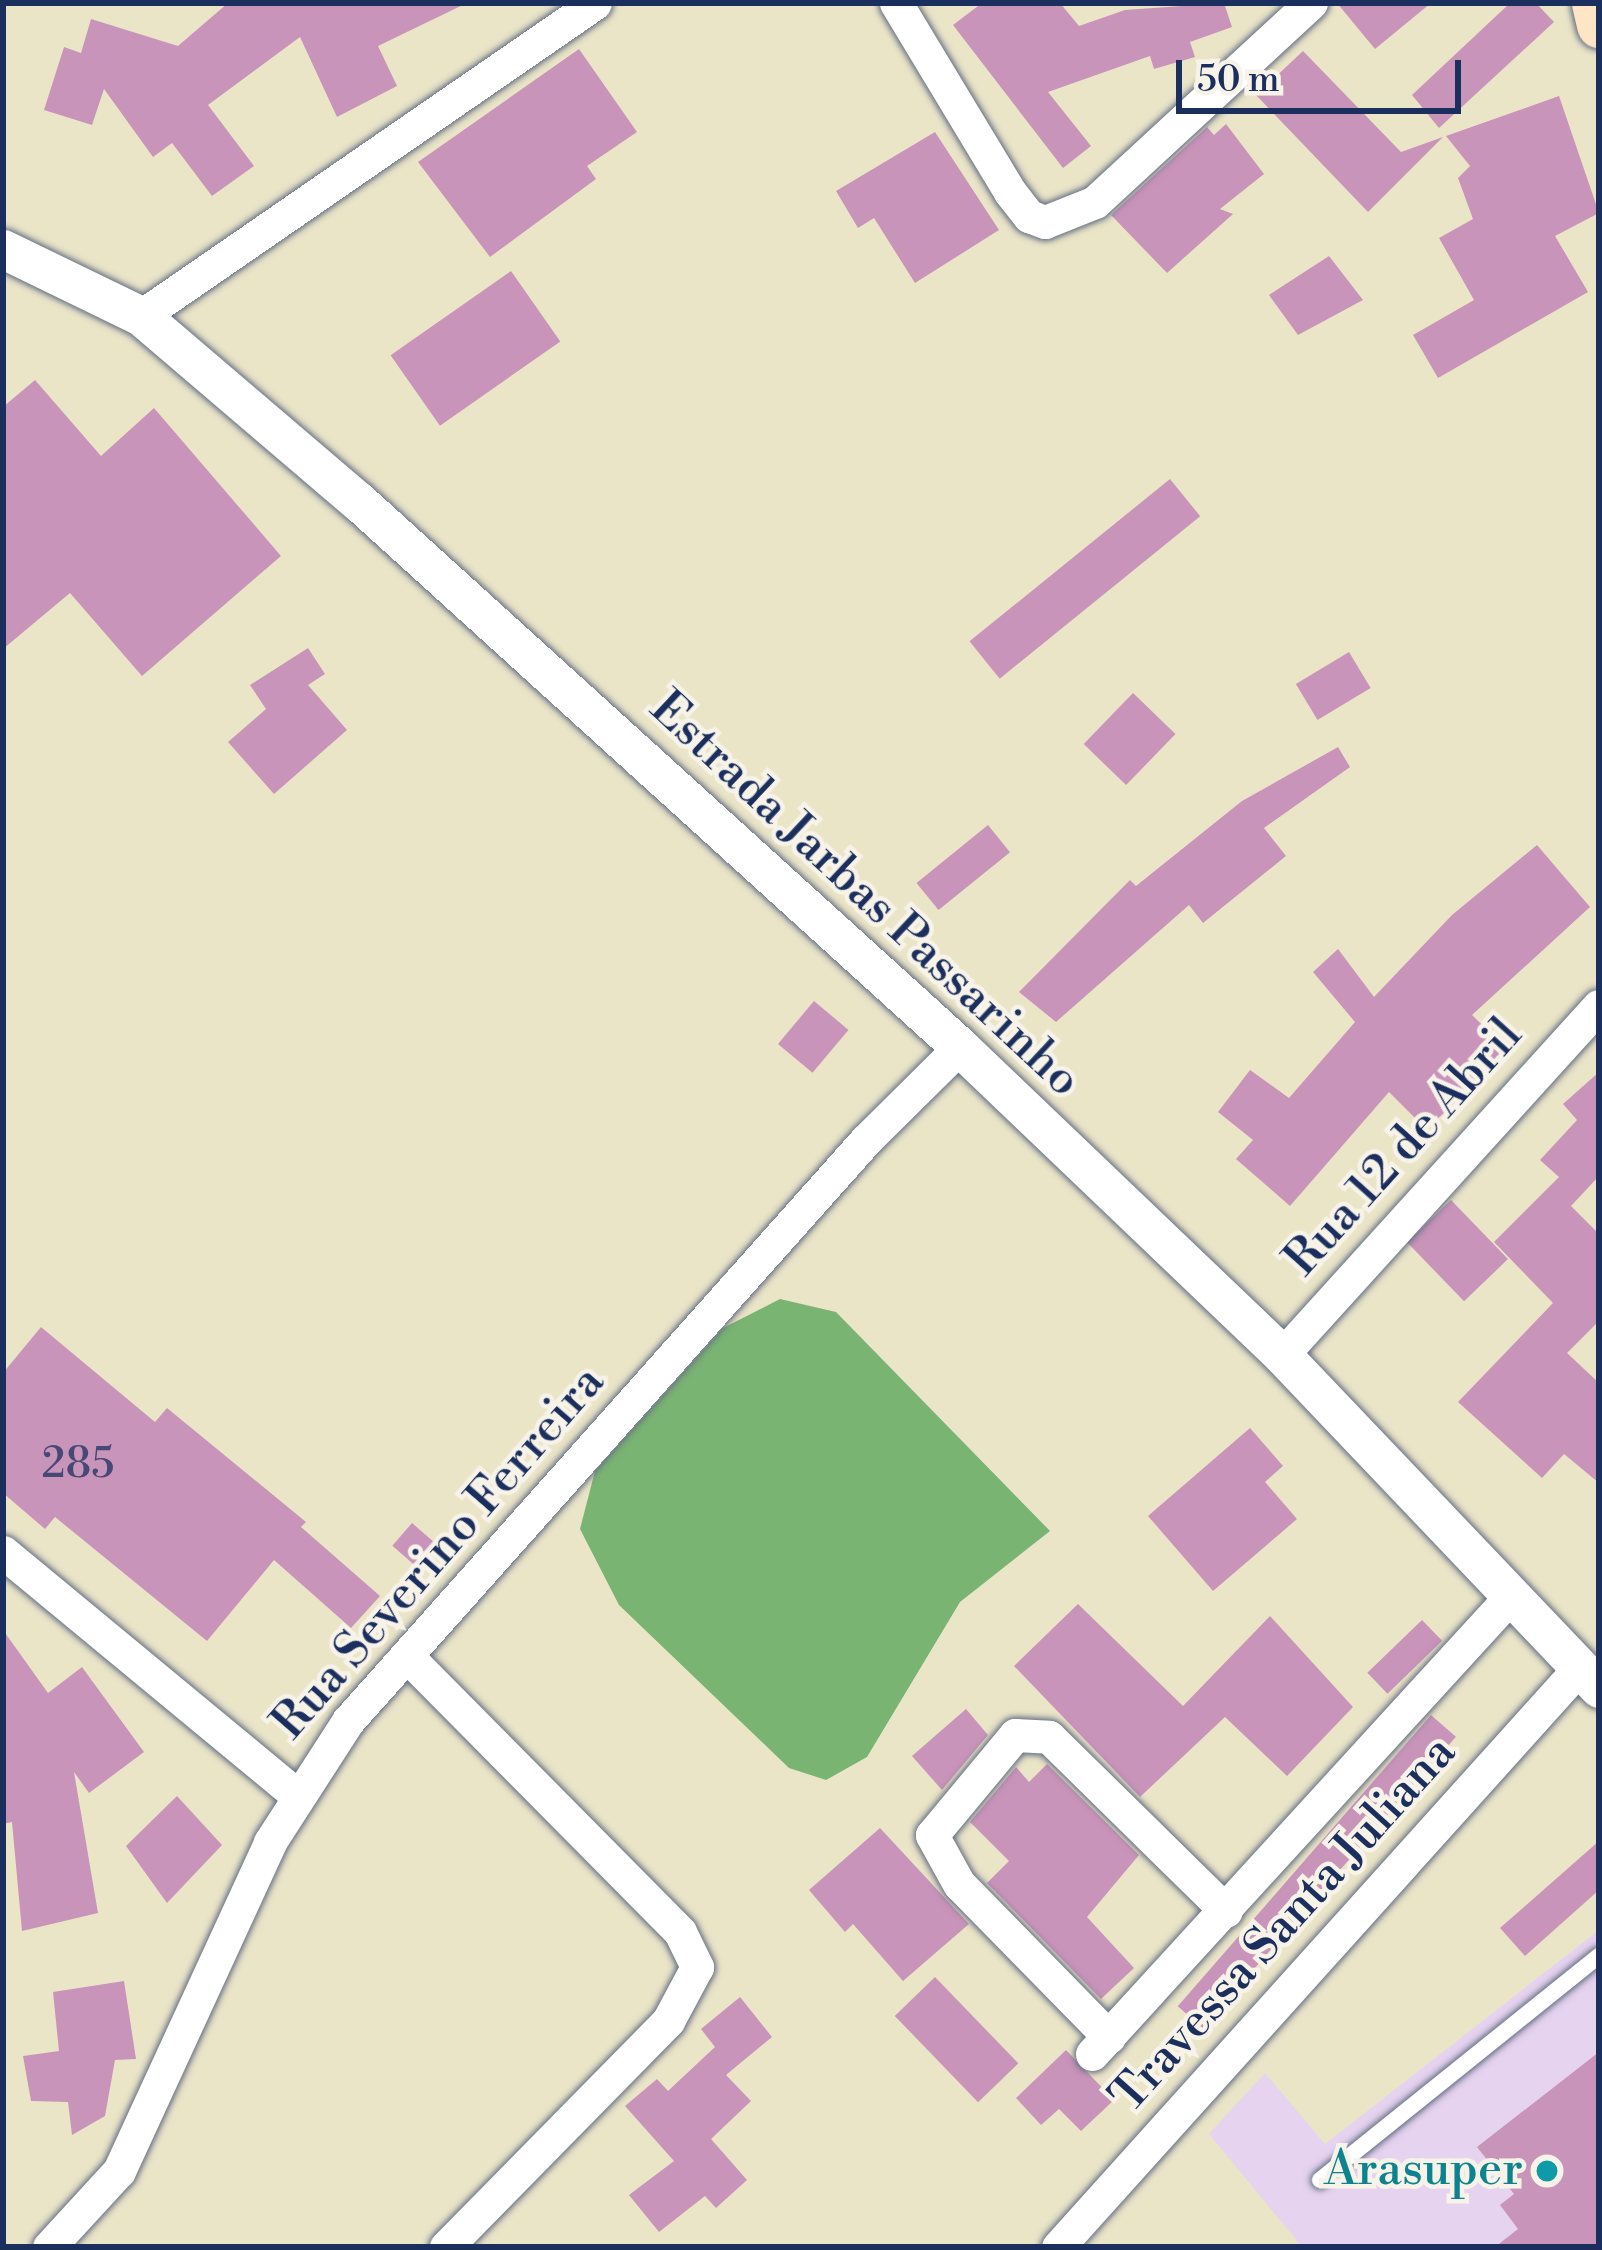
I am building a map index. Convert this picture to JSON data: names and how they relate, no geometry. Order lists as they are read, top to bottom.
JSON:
{
  "streets": {
    "street": [
      "Estrada Jarbas Passarinho",
      "Rua 12 de Abril",
      "Rua Severino Ferreira",
      "Travessa Santa Juliana"
    ]
  },
  "crossings": [
    ["Estrada Jarbas Passarinho", "Rua 12 de Abril"],
    ["Estrada Jarbas Passarinho", "Rua Severino Ferreira"],
    ["Estrada Jarbas Passarinho", "Travessa Santa Juliana"]
  ],
  "places": ["Arasuper"],
  "house_numbers": ["285"],
  "scale_bar": "50 m"
}
